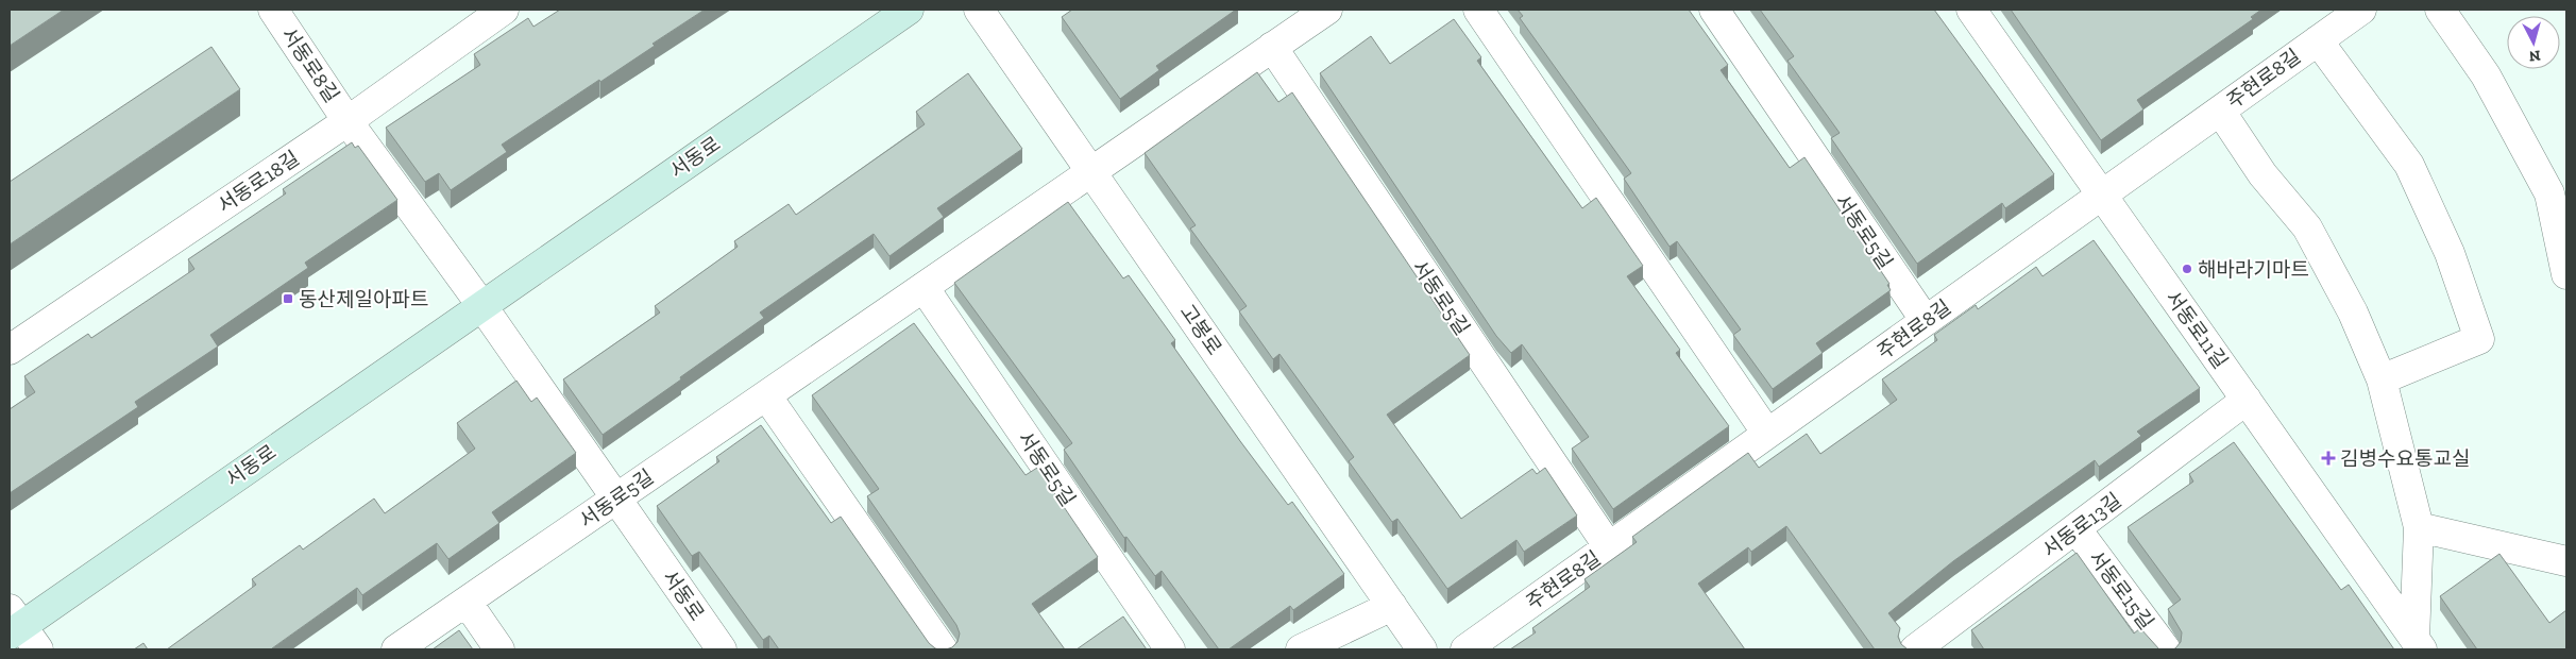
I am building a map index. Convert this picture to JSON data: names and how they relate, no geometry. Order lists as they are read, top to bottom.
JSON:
{
  "streets": {
    "street": [
      "서동로8길",
      "주현로8길",
      "서동로",
      "서동로18길",
      "서동로5길",
      "고봉로",
      "서동로11길",
      "서동로13길",
      "서동로15길"
    ]
  },
  "crossings": [
    ["서동로8길", "서동로"],
    ["서동로8길", "서동로18길"],
    ["주현로8길", "서동로5길"],
    ["주현로8길", "서동로11길"],
    ["서동로", "서동로5길"],
    ["서동로5길", "고봉로"],
    ["서동로11길", "서동로13길"],
    ["서동로13길", "서동로15길"]
  ],
  "places": {
    "other": ["해바라기마트"],
    "transit": ["동산제일아파트"],
    "health": ["김병수요통교실"]
  },
  "north": "bottom"
}
